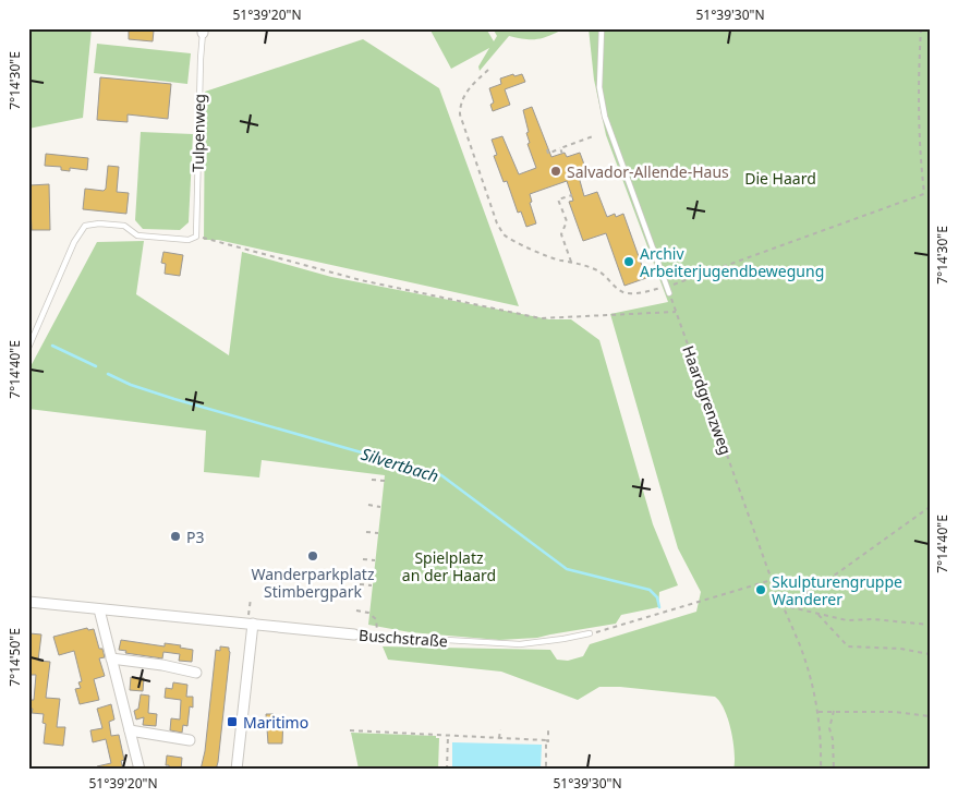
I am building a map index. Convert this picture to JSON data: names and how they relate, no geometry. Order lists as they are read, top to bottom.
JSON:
{
  "streets": {
    "street": ["Buschstraße"],
    "lane": ["Tulpenweg"],
    "path": ["Haardgrenzweg"]
  },
  "water": ["Silvertbach"],
  "parks": ["Die Haard", "Spielplatz an der Haard"],
  "places": {
    "other": [
      "Salvador-Allende-Haus",
      "Archiv Arbeiterjugendbewegung",
      "P3",
      "Wanderparkplatz Stimbergpark",
      "Skulpturengruppe Wanderer"
    ],
    "transit": ["Maritimo"]
  },
  "coordinates": [
    "51°39'20\"N",
    "51°39'30\"N",
    "7°14'30\"E",
    "7°14'40\"E",
    "7°14'50\"E"
  ]
}
